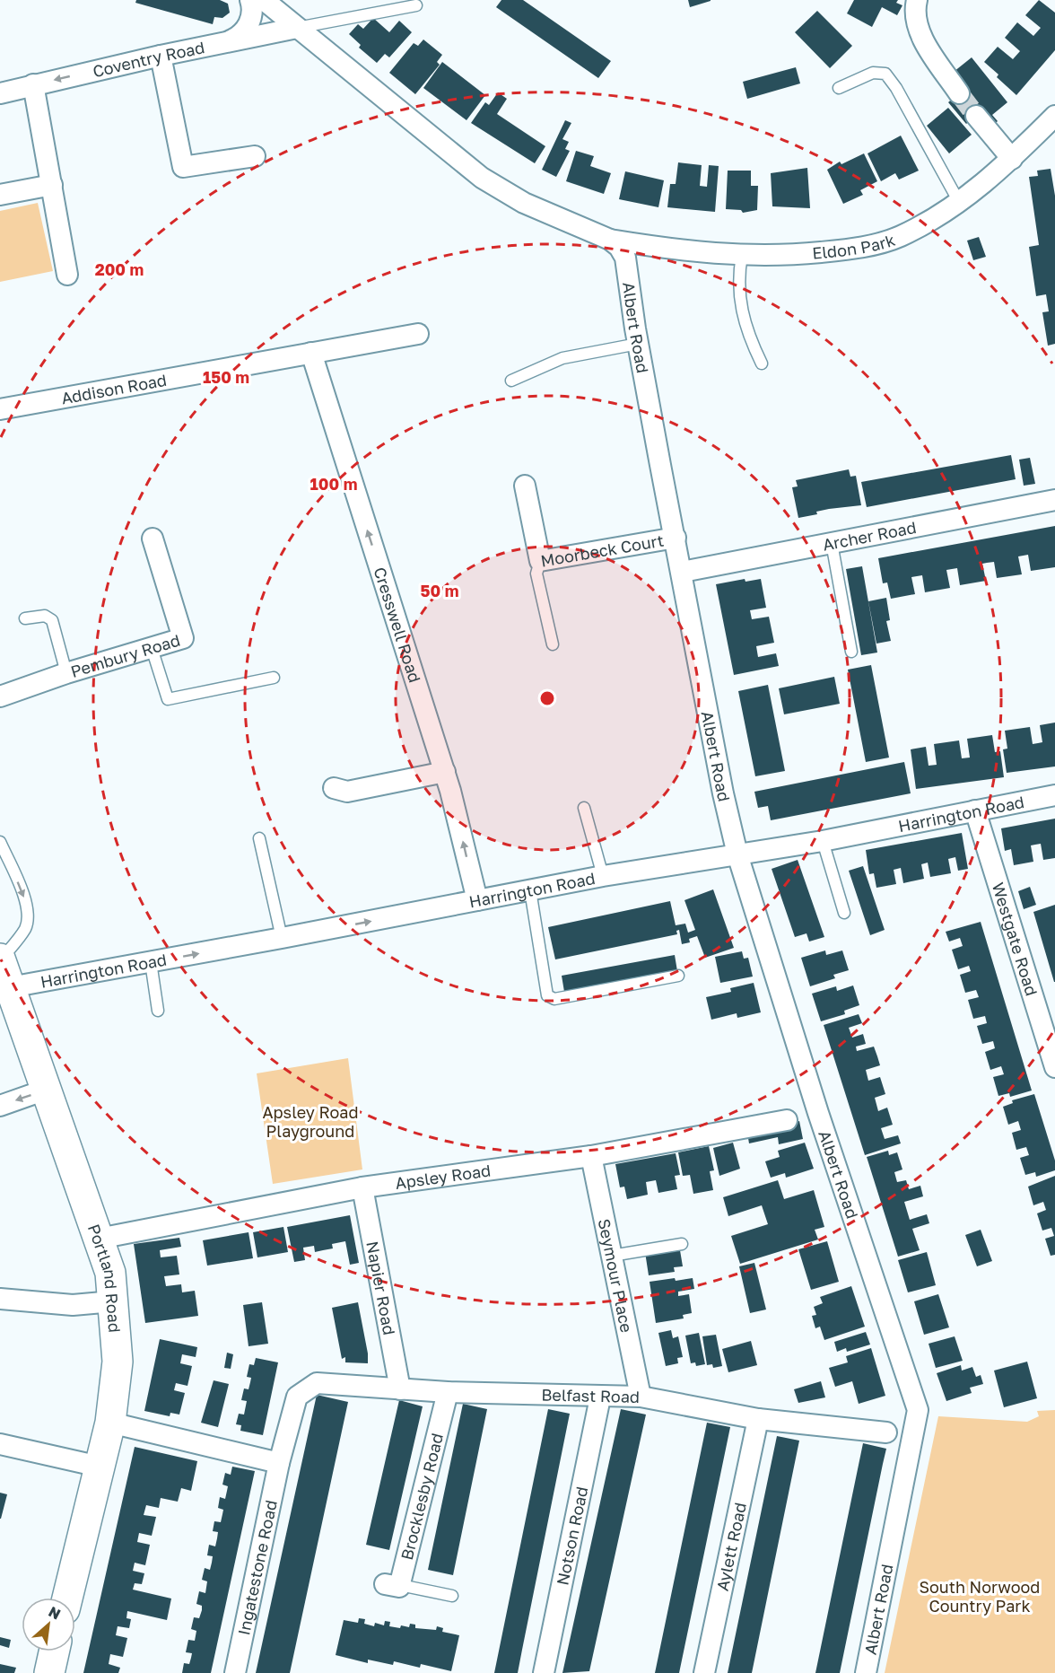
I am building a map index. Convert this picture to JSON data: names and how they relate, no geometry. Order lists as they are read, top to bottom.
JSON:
{
  "streets": {
    "main road": ["Portland Road"],
    "street": [
      "Coventry Road",
      "Eldon Park",
      "Albert Road",
      "Addison Road",
      "Archer Road",
      "Moorbeck Court",
      "Cresswell Road",
      "Pembury Road",
      "Harrington Road",
      "Westgate Road",
      "Apsley Road",
      "Seymour Place",
      "Napier Road",
      "Belfast Road",
      "Brocklesby Road",
      "Notson Road",
      "Aylett Road",
      "Ingatestone Road"
    ]
  },
  "crossings": [
    ["Coventry Road", "Albert Road"],
    ["Eldon Park", "Albert Road"],
    ["Albert Road", "Archer Road"],
    ["Albert Road", "Moorbeck Court"],
    ["Albert Road", "Harrington Road"],
    ["Addison Road", "Cresswell Road"],
    ["Cresswell Road", "Harrington Road"],
    ["Harrington Road", "Westgate Road"],
    ["Harrington Road", "Portland Road"],
    ["Apsley Road", "Seymour Place"],
    ["Apsley Road", "Portland Road"],
    ["Apsley Road", "Napier Road"],
    ["Seymour Place", "Belfast Road"],
    ["Napier Road", "Belfast Road"],
    ["Belfast Road", "Brocklesby Road"],
    ["Belfast Road", "Notson Road"],
    ["Belfast Road", "Aylett Road"],
    ["Belfast Road", "Ingatestone Road"]
  ],
  "one_way": ["Coventry Road", "Cresswell Road"],
  "parks": ["Apsley Road Playground", "South Norwood Country Park"],
  "north": "top right",
  "rings": [
    "200 m",
    "150 m",
    "100 m",
    "50 m"
  ]
}
